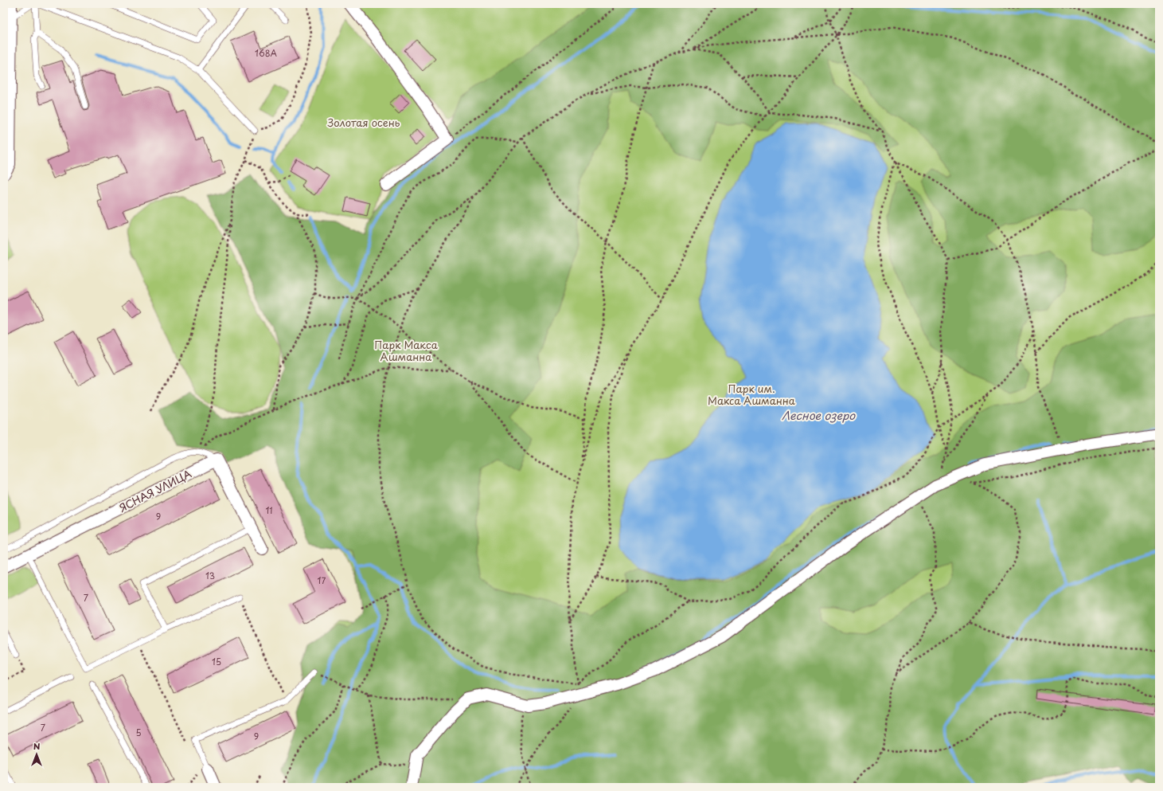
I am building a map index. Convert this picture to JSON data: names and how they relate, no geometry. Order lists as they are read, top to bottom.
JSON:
{
  "streets": {
    "street": ["ЯСНАЯ УЛИЦА"]
  },
  "water": ["Лесное озеро"],
  "parks": ["Золотая осень", "Парк Макса Ашманна", "Парк им. Макса Ашманна"],
  "house_numbers": [
    "168А",
    "11",
    "9",
    "13",
    "17",
    "7",
    "15",
    "7",
    "5",
    "9"
  ],
  "north": "top"
}
